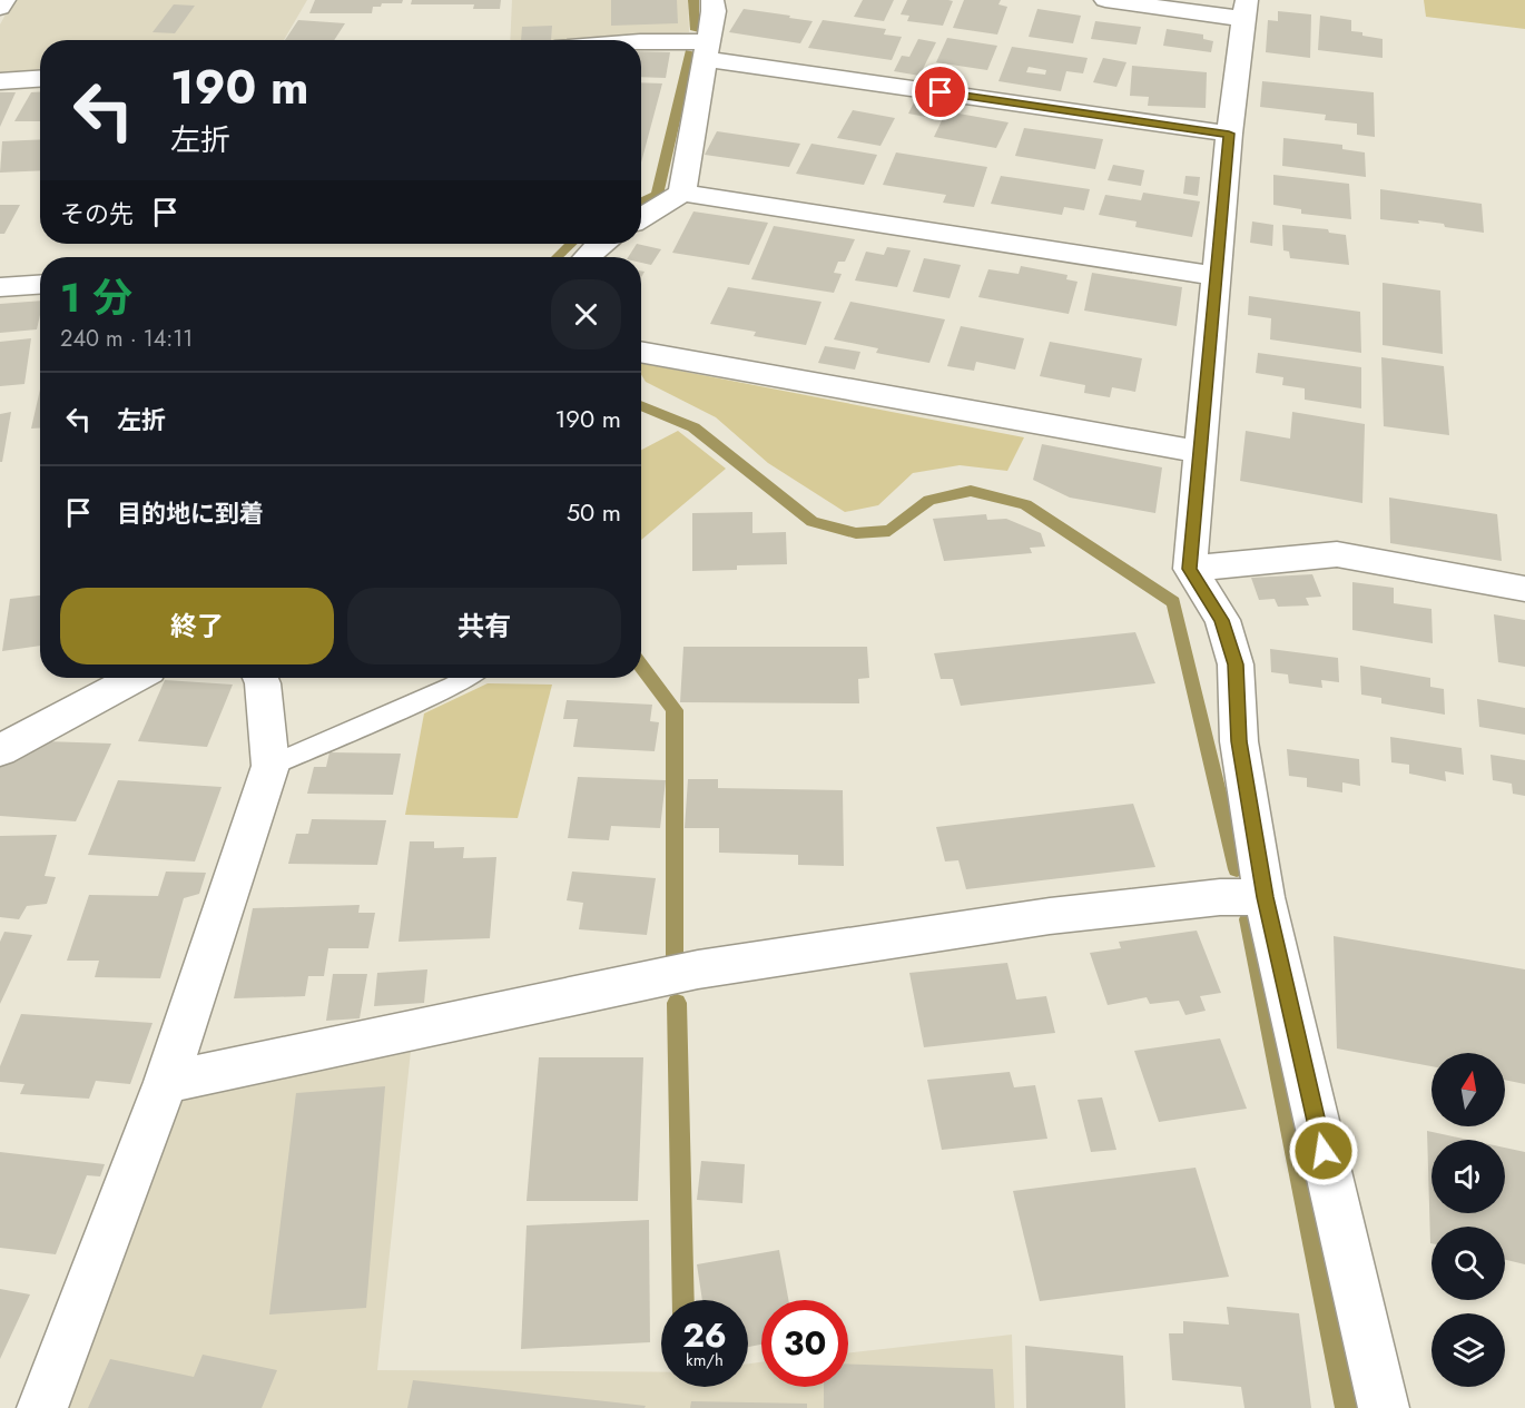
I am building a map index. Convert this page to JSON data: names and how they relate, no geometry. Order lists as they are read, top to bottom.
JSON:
{
  "north": "top",
  "page": {
    "turn": ["190 m", "左折"],
    "then": "その先",
    "heading": ["1 分", "240 m · 14:11"],
    "list": [
      {
        "name": "左折",
        "value": "190 m"
      },
      {
        "name": "目的地に到着",
        "value": "50 m"
      }
    ],
    "buttons": ["終了", "共有"],
    "speed": "26 km/h",
    "limit": "30"
  }
}
